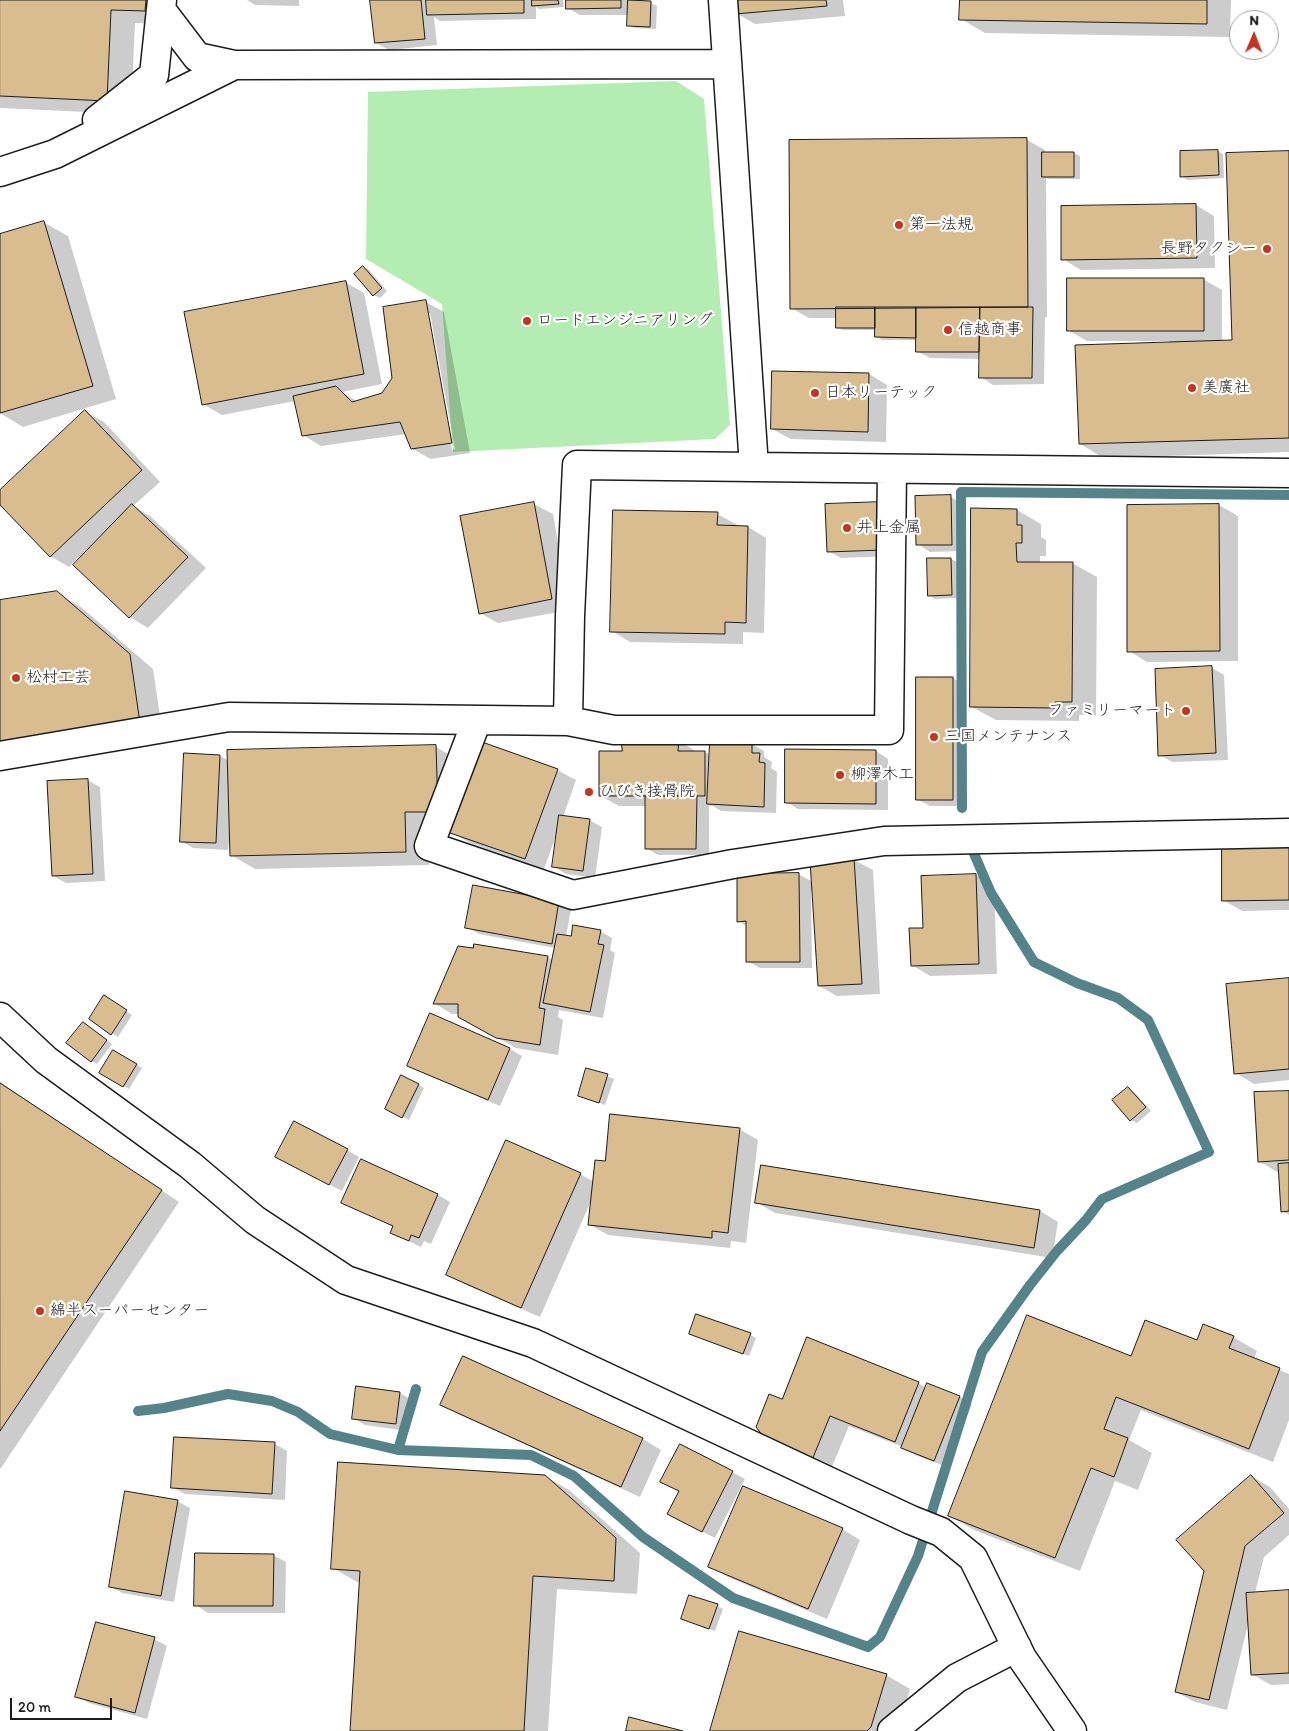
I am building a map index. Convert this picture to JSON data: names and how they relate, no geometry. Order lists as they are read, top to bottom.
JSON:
{
  "places": [
    "第一法規",
    "長野タクシー",
    "ロードエンジニアリング",
    "信越商事",
    "美廣社",
    "日本リーテック",
    "井上金属",
    "松村工芸",
    "ファミリーマート",
    "三国メンテナンス",
    "柳澤木工",
    "ひびき接骨院",
    "綿半スーパーセンター"
  ],
  "scale_bar": "20 m",
  "north": "top"
}
